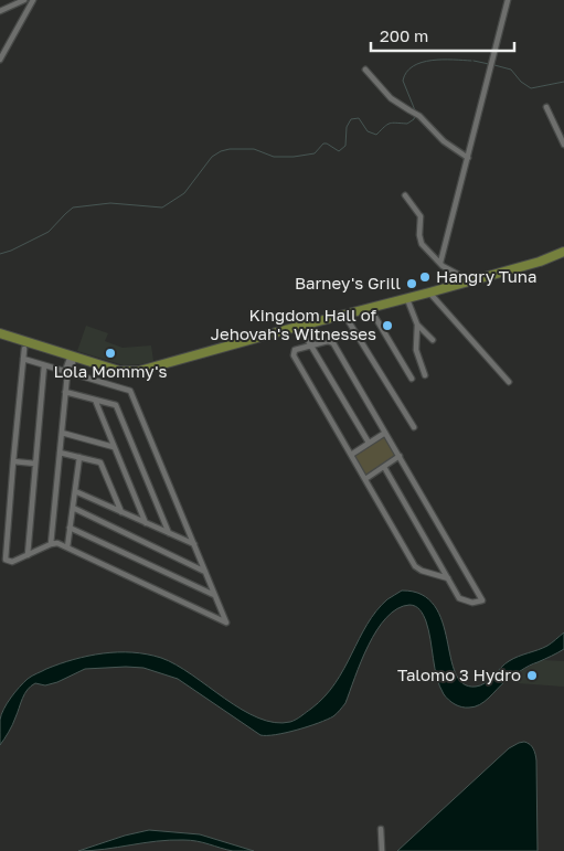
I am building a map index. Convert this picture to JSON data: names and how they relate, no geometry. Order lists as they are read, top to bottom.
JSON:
{
  "places": [
    "Hangry Tuna",
    "Barney's Grill",
    "Kingdom Hall of Jehovah's Witnesses",
    "Lola Mommy's",
    "Talomo 3 Hydro"
  ],
  "scale_bar": "200 m"
}
